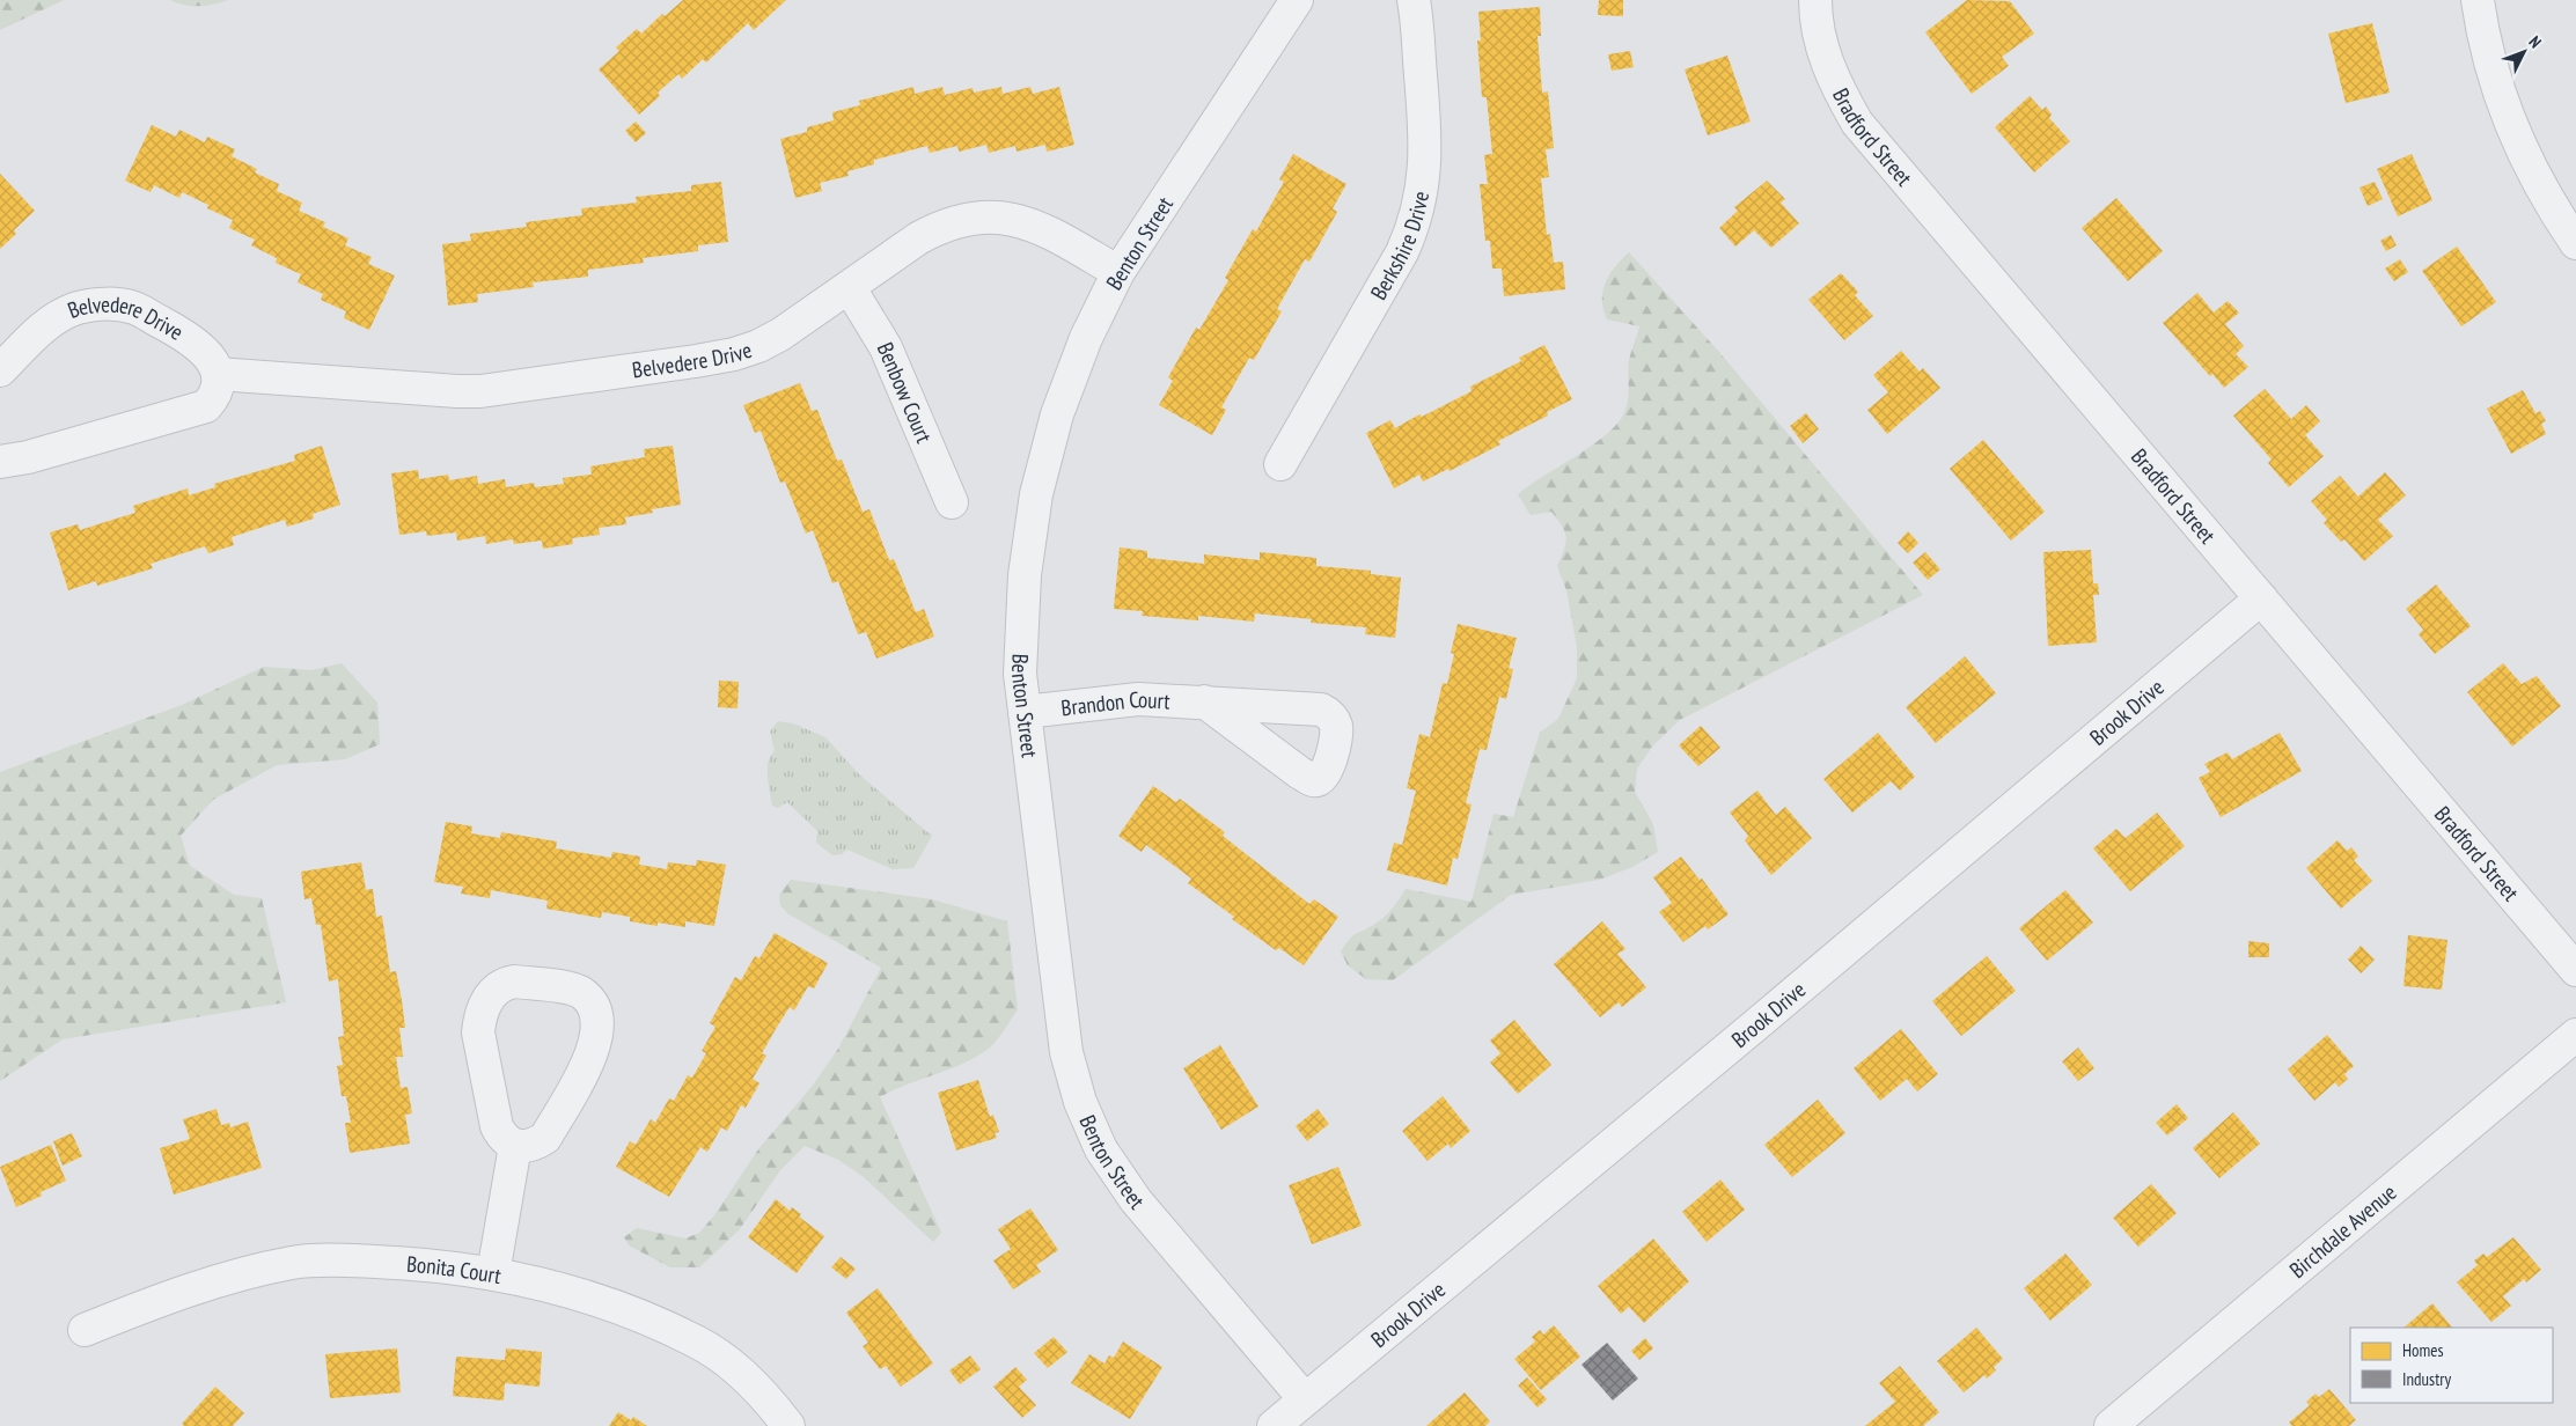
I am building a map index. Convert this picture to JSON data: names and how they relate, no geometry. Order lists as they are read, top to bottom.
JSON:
{
  "streets": {
    "street": [
      "Bradford Street",
      "Benton Street",
      "Berkshire Drive",
      "Belvedere Drive",
      "Benbow Court",
      "Brandon Court",
      "Brook Drive",
      "Birchdale Avenue",
      "Bonita Court"
    ]
  },
  "crossings": [
    ["Bradford Street", "Brook Drive"],
    ["Benton Street", "Belvedere Drive"],
    ["Benton Street", "Brandon Court"],
    ["Benton Street", "Brook Drive"],
    ["Belvedere Drive", "Benbow Court"]
  ],
  "legend": ["Homes", "Industry"],
  "north": "top right"
}
